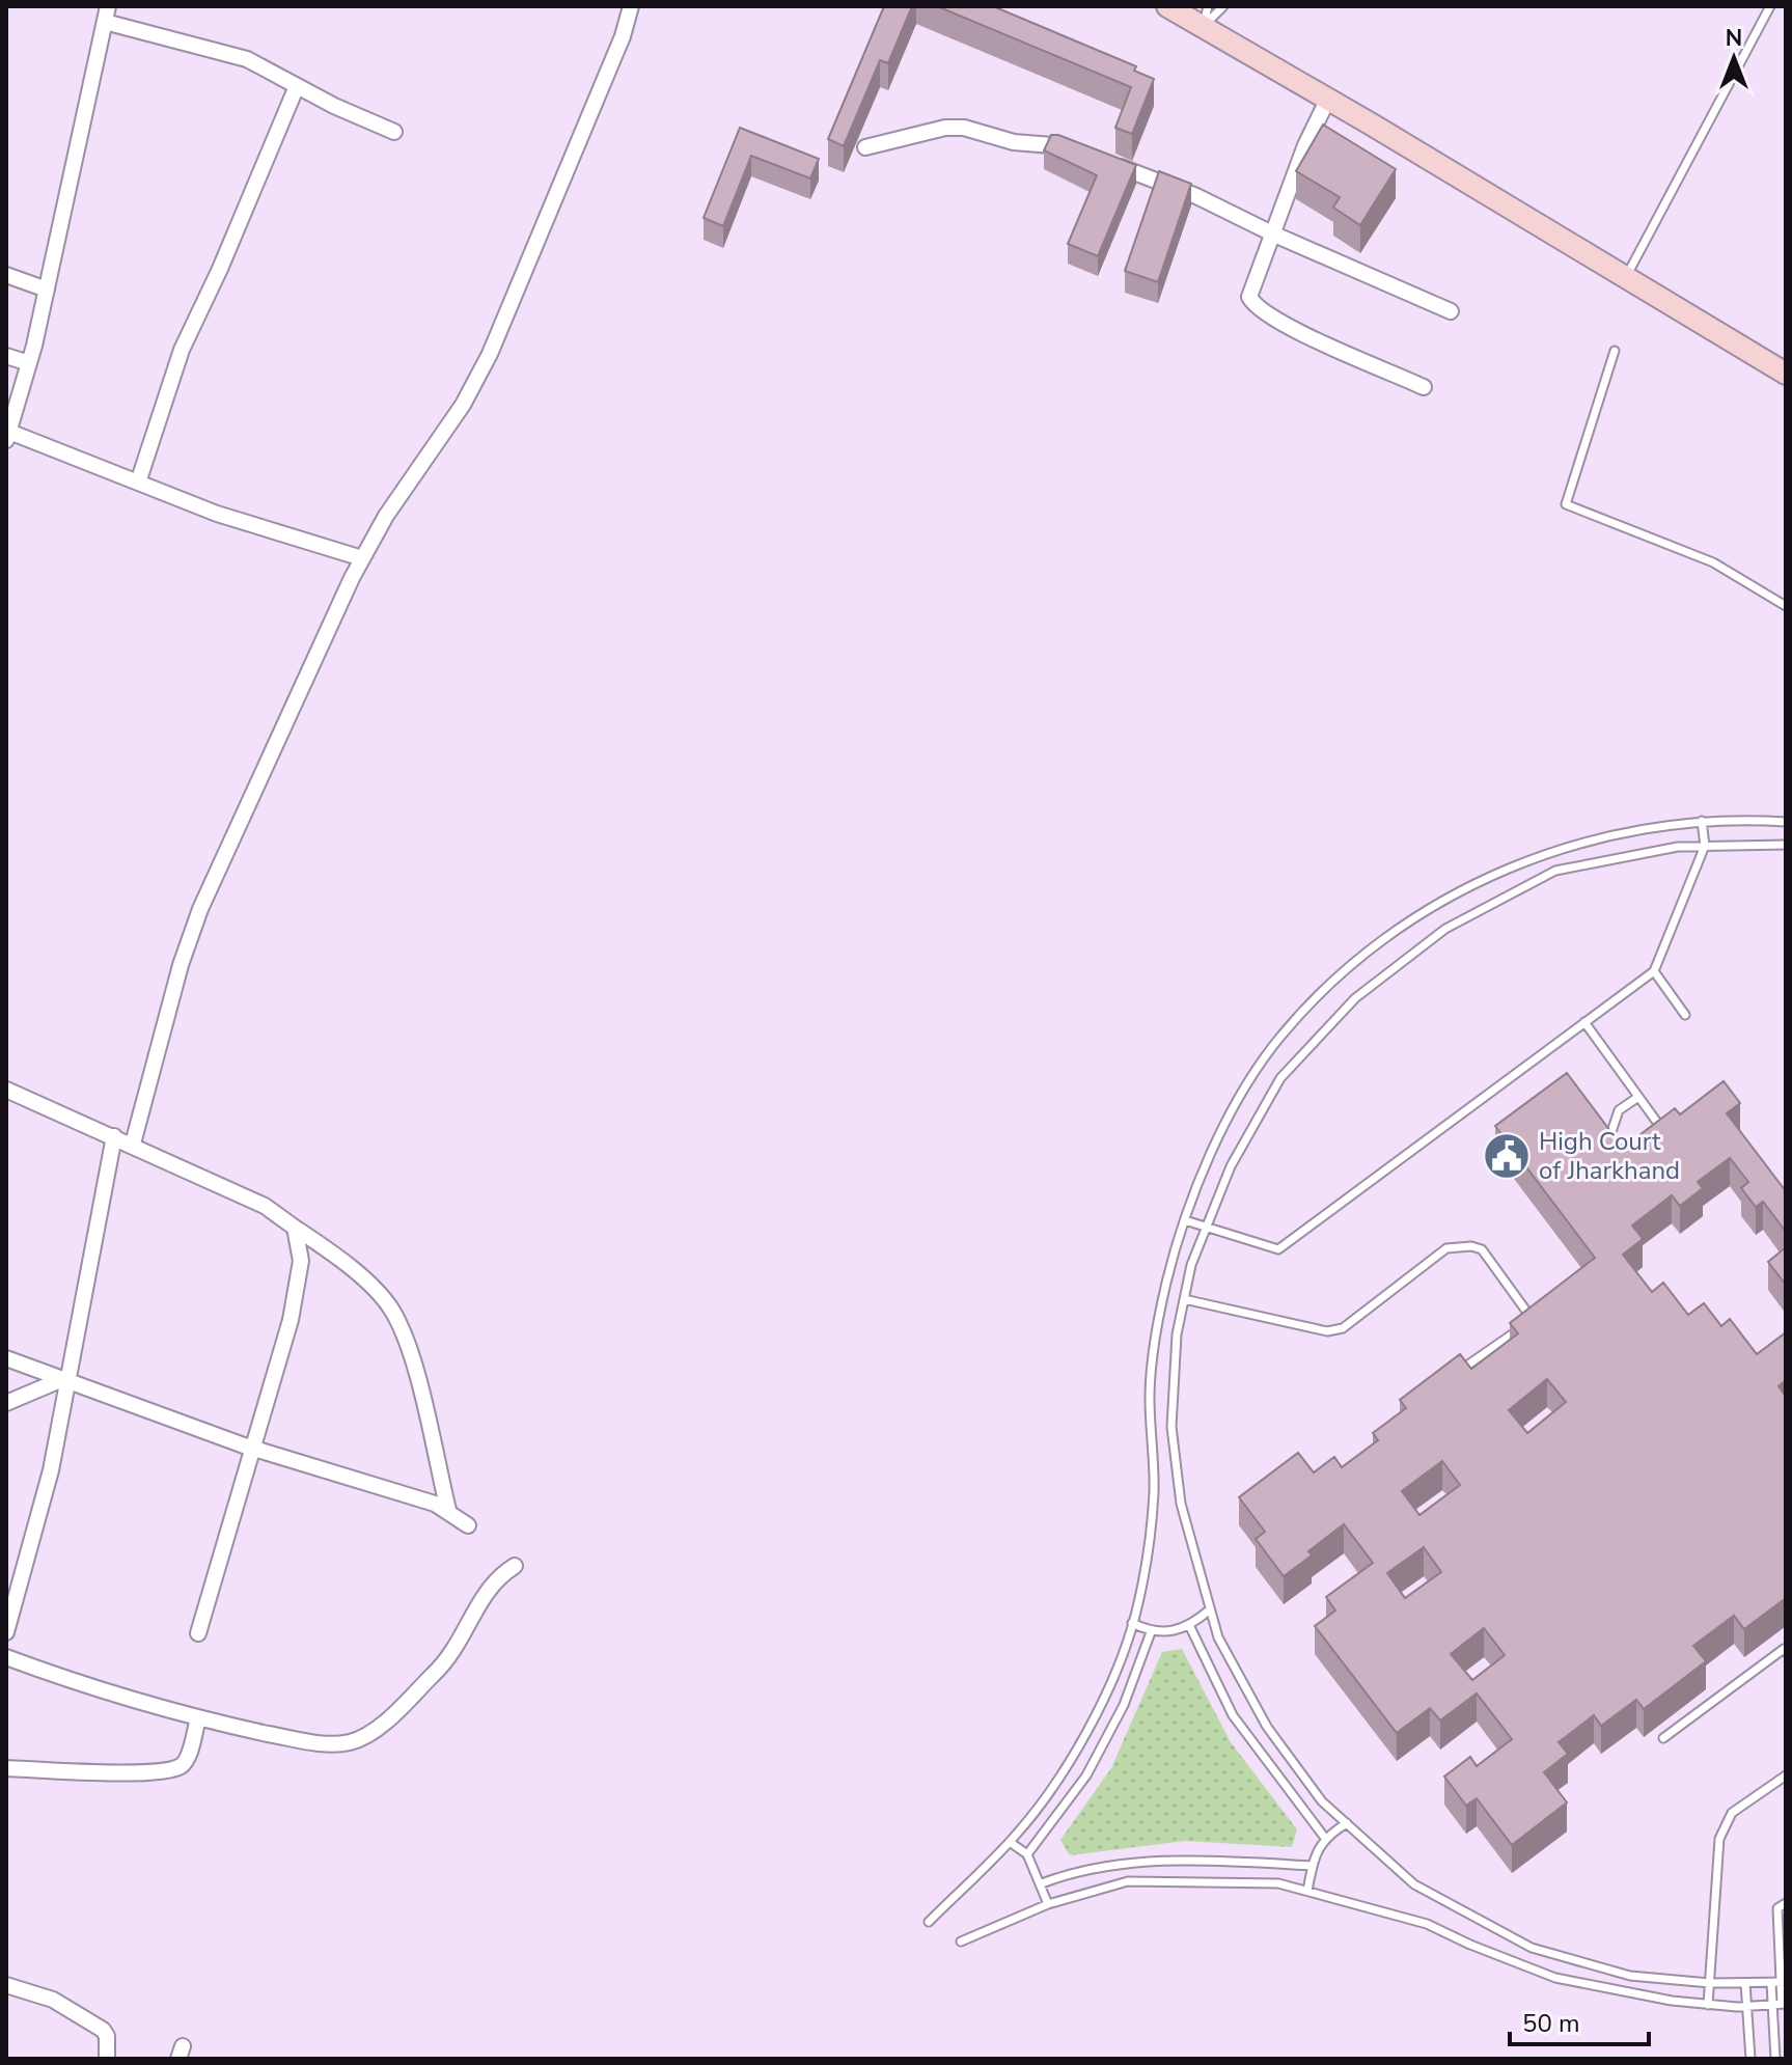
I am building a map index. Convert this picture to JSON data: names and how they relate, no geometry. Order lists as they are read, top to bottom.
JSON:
{
  "places": {
    "public building": ["High Court of Jharkhand"]
  },
  "scale_bar": "50 m",
  "north": "top"
}
